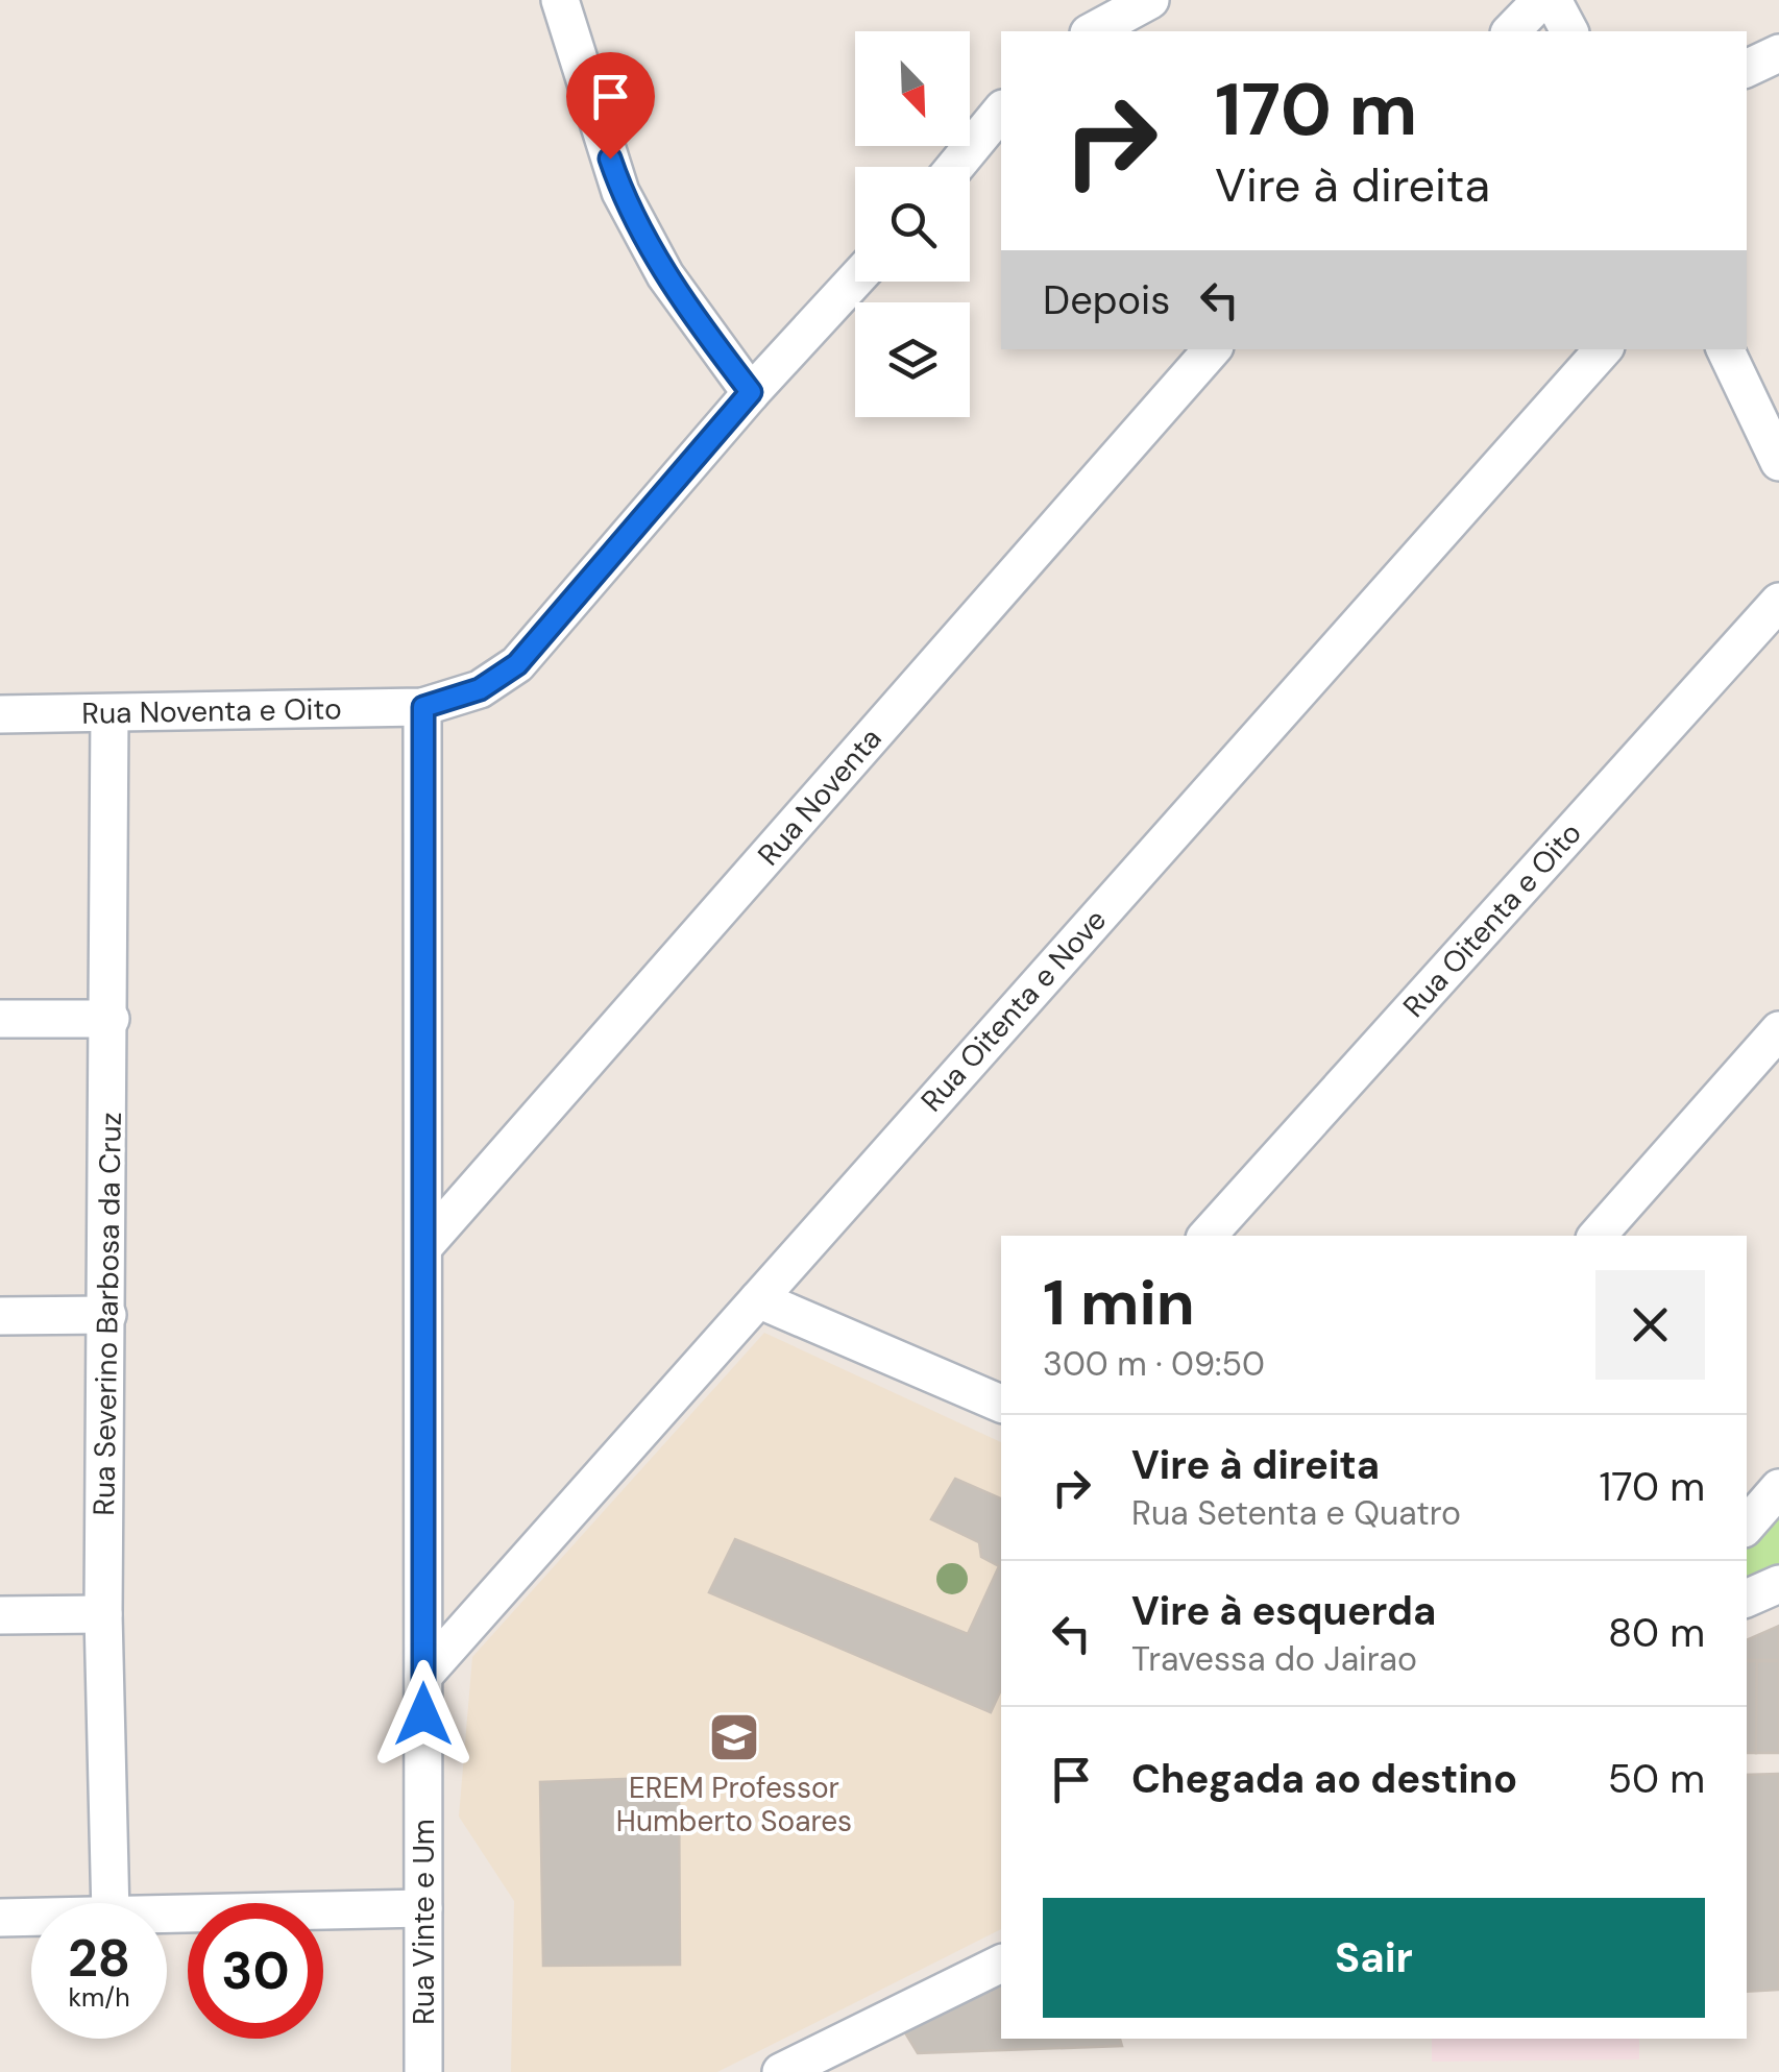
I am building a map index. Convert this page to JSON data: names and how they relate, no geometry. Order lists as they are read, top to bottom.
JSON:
{
  "streets": {
    "street": [
      "Rua Noventa e Oito",
      "Rua Noventa",
      "Rua Oitenta e Oito",
      "Rua Oitenta e Nove",
      "Rua Severino Barbosa da Cruz",
      "Rua Vinte e Um"
    ]
  },
  "crossings": [
    ["Rua Noventa e Oito", "Rua Severino Barbosa da Cruz"],
    ["Rua Noventa e Oito", "Rua Vinte e Um"],
    ["Rua Noventa", "Rua Vinte e Um"],
    ["Rua Oitenta e Nove", "Rua Vinte e Um"]
  ],
  "places": {
    "school or university": ["EREM Professor Humberto Soares"]
  },
  "north": "bottom right",
  "page": {
    "turn": ["170 m", "Vire à direita"],
    "then": "Depois",
    "heading": ["1 min", "300 m · 09:50"],
    "list": [
      {
        "name": "Vire à direita",
        "note": "Rua Setenta e Quatro",
        "value": "170 m"
      },
      {
        "name": "Vire à esquerda",
        "note": "Travessa do Jairao",
        "value": "80 m"
      },
      {
        "name": "Chegada ao destino",
        "value": "50 m"
      }
    ],
    "buttons": "Sair",
    "speed": "28 km/h",
    "limit": "30"
  }
}
